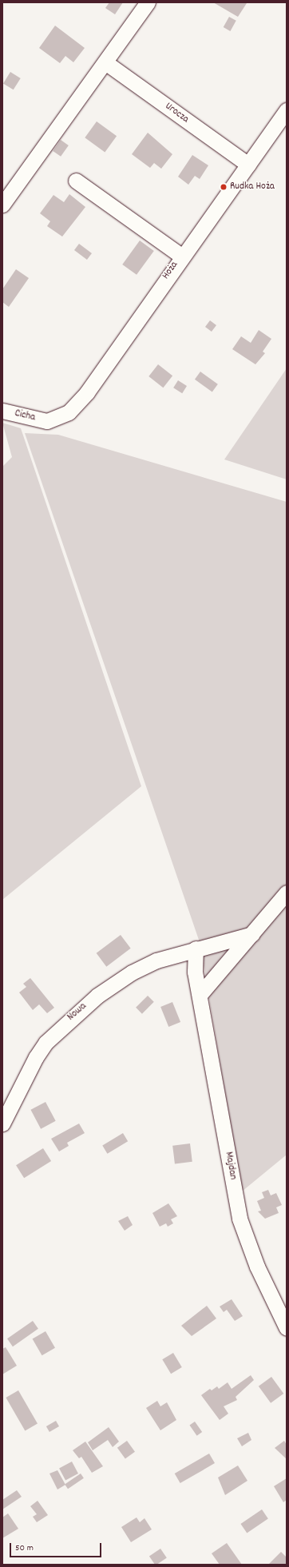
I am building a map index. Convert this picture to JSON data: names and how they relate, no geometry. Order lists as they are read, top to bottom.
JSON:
{
  "streets": {
    "street": [
      "Urocza",
      "Hoża",
      "Cicha",
      "Nowa",
      "Majdan"
    ]
  },
  "crossings": [
    ["Urocza", "Hoża"],
    ["Hoża", "Cicha"],
    ["Nowa", "Majdan"]
  ],
  "places": ["Rudka Hoża"],
  "scale_bar": "50 m"
}
